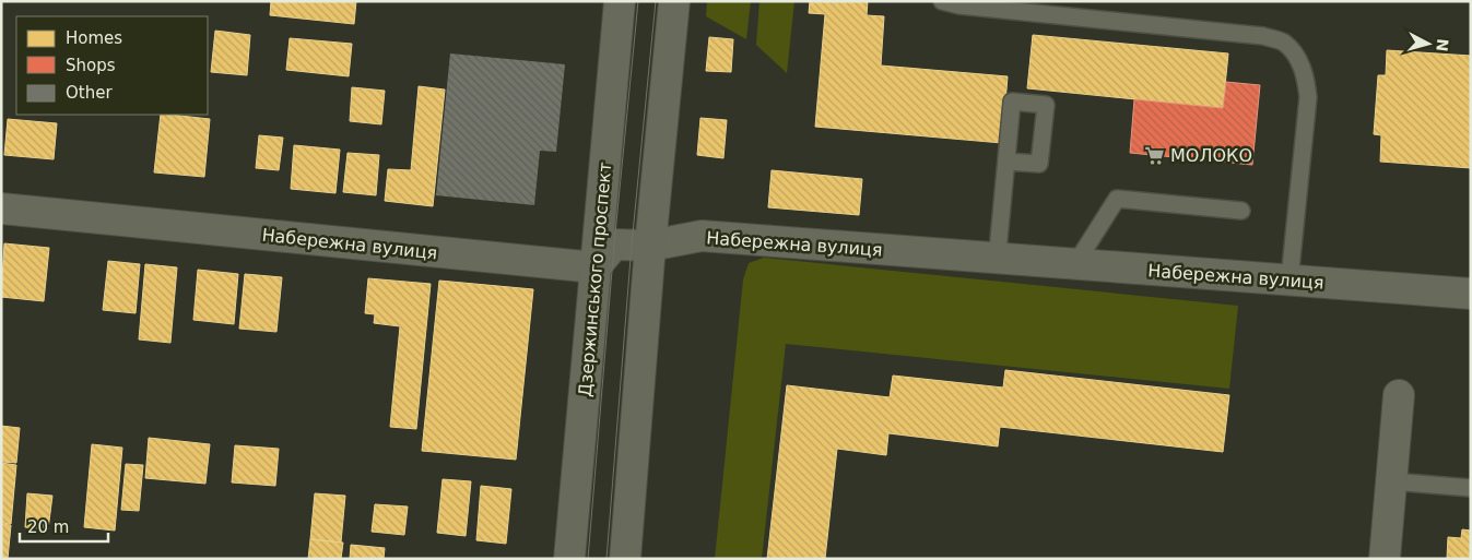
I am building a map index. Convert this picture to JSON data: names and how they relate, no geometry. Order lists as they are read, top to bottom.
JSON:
{
  "streets": {
    "street": ["Набережна вулиця", "Дзержинського проспект"]
  },
  "crossings": [
    ["Набережна вулиця", "Дзержинського проспект"]
  ],
  "places": {
    "supermarket": ["МОЛОКО"]
  },
  "legend": ["Homes", "Shops", "Other"],
  "scale_bar": "20 m",
  "north": "right"
}
